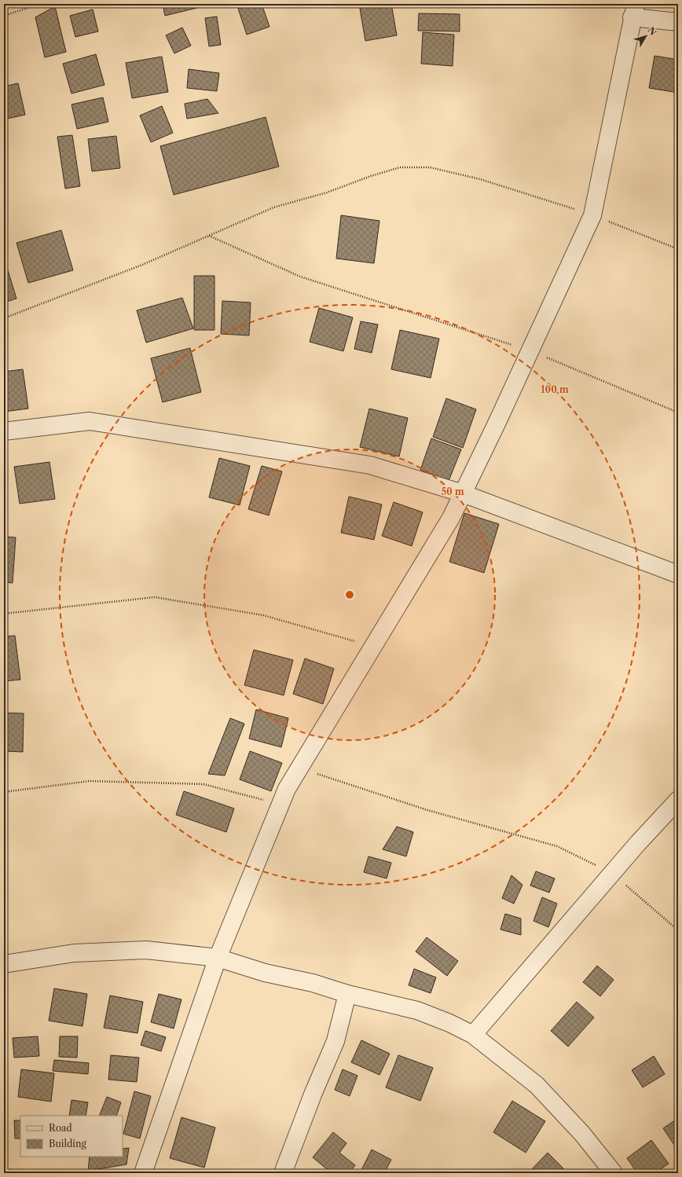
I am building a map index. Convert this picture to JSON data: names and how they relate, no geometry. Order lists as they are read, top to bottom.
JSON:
{
  "legend": ["Road", "Building"],
  "north": "top right",
  "rings": ["100 m", "50 m"]
}
